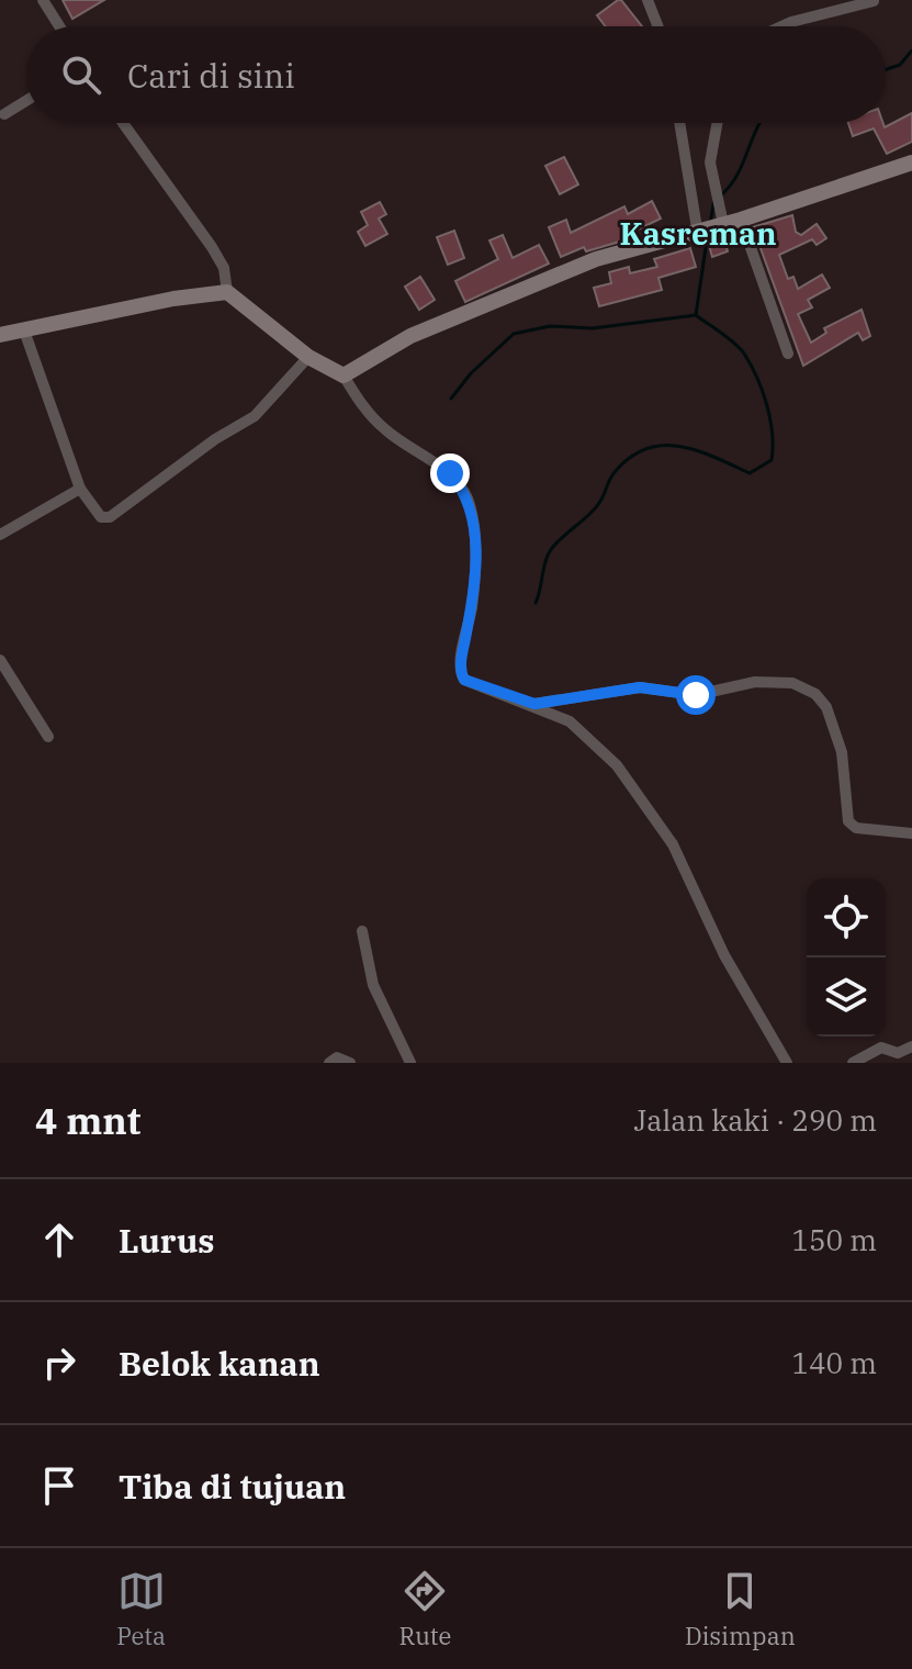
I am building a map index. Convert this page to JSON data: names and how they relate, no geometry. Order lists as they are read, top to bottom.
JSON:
{
  "districts": ["Kasreman"],
  "page": {
    "search": "Cari di sini",
    "heading": ["4 mnt", "Jalan kaki · 290 m"],
    "list": [
      ["Lurus", "150 m"],
      ["Belok kanan", "140 m"],
      "Tiba di tujuan"
    ],
    "nav": ["Peta", "Rute", "Disimpan"]
  }
}
